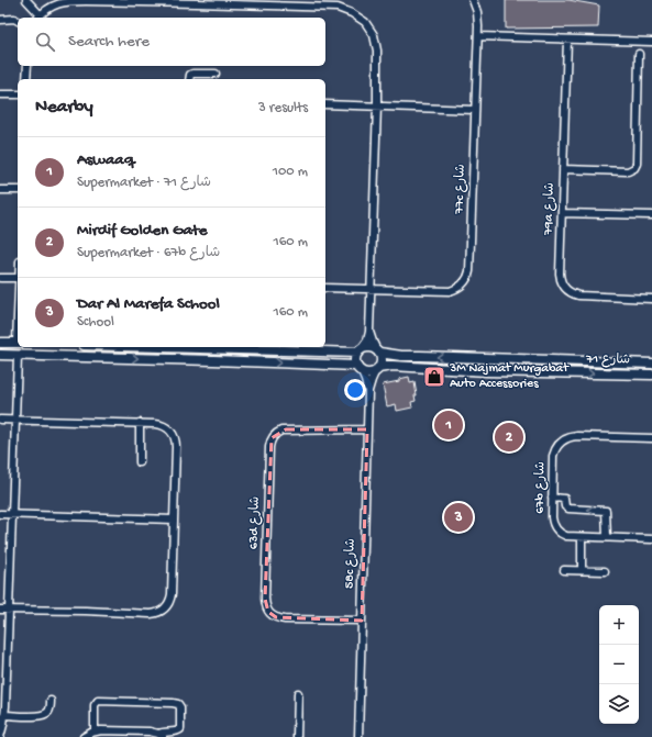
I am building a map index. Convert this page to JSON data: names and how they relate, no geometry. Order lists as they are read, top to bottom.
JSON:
{
  "streets": {
    "street": [
      "77c شارع",
      "79a شارع",
      "شارع 71",
      "67b شارع",
      "63d شارع",
      "58c شارع"
    ]
  },
  "crossings": [
    ["شارع 71", "58c شارع"],
    ["63d شارع", "58c شارع"]
  ],
  "places": {
    "shop": ["3M Najmat Murgabat Auto Accessories"]
  },
  "page": {
    "search": "Search here",
    "heading": ["Nearby", "3 results"],
    "list": [
      {
        "mark": "1",
        "name": "Aswaaq",
        "note": "Supermarket · شارع 71",
        "value": "100 m"
      },
      {
        "mark": "2",
        "name": "Mirdif Golden Gate",
        "note": "Supermarket · 67b شارع",
        "value": "160 m"
      },
      {
        "mark": "3",
        "name": "Dar Al Marefa School",
        "note": "School",
        "value": "160 m"
      }
    ],
    "pins": ["1", "2", "3"],
    "map_buttons": ["+", "−"]
  }
}
